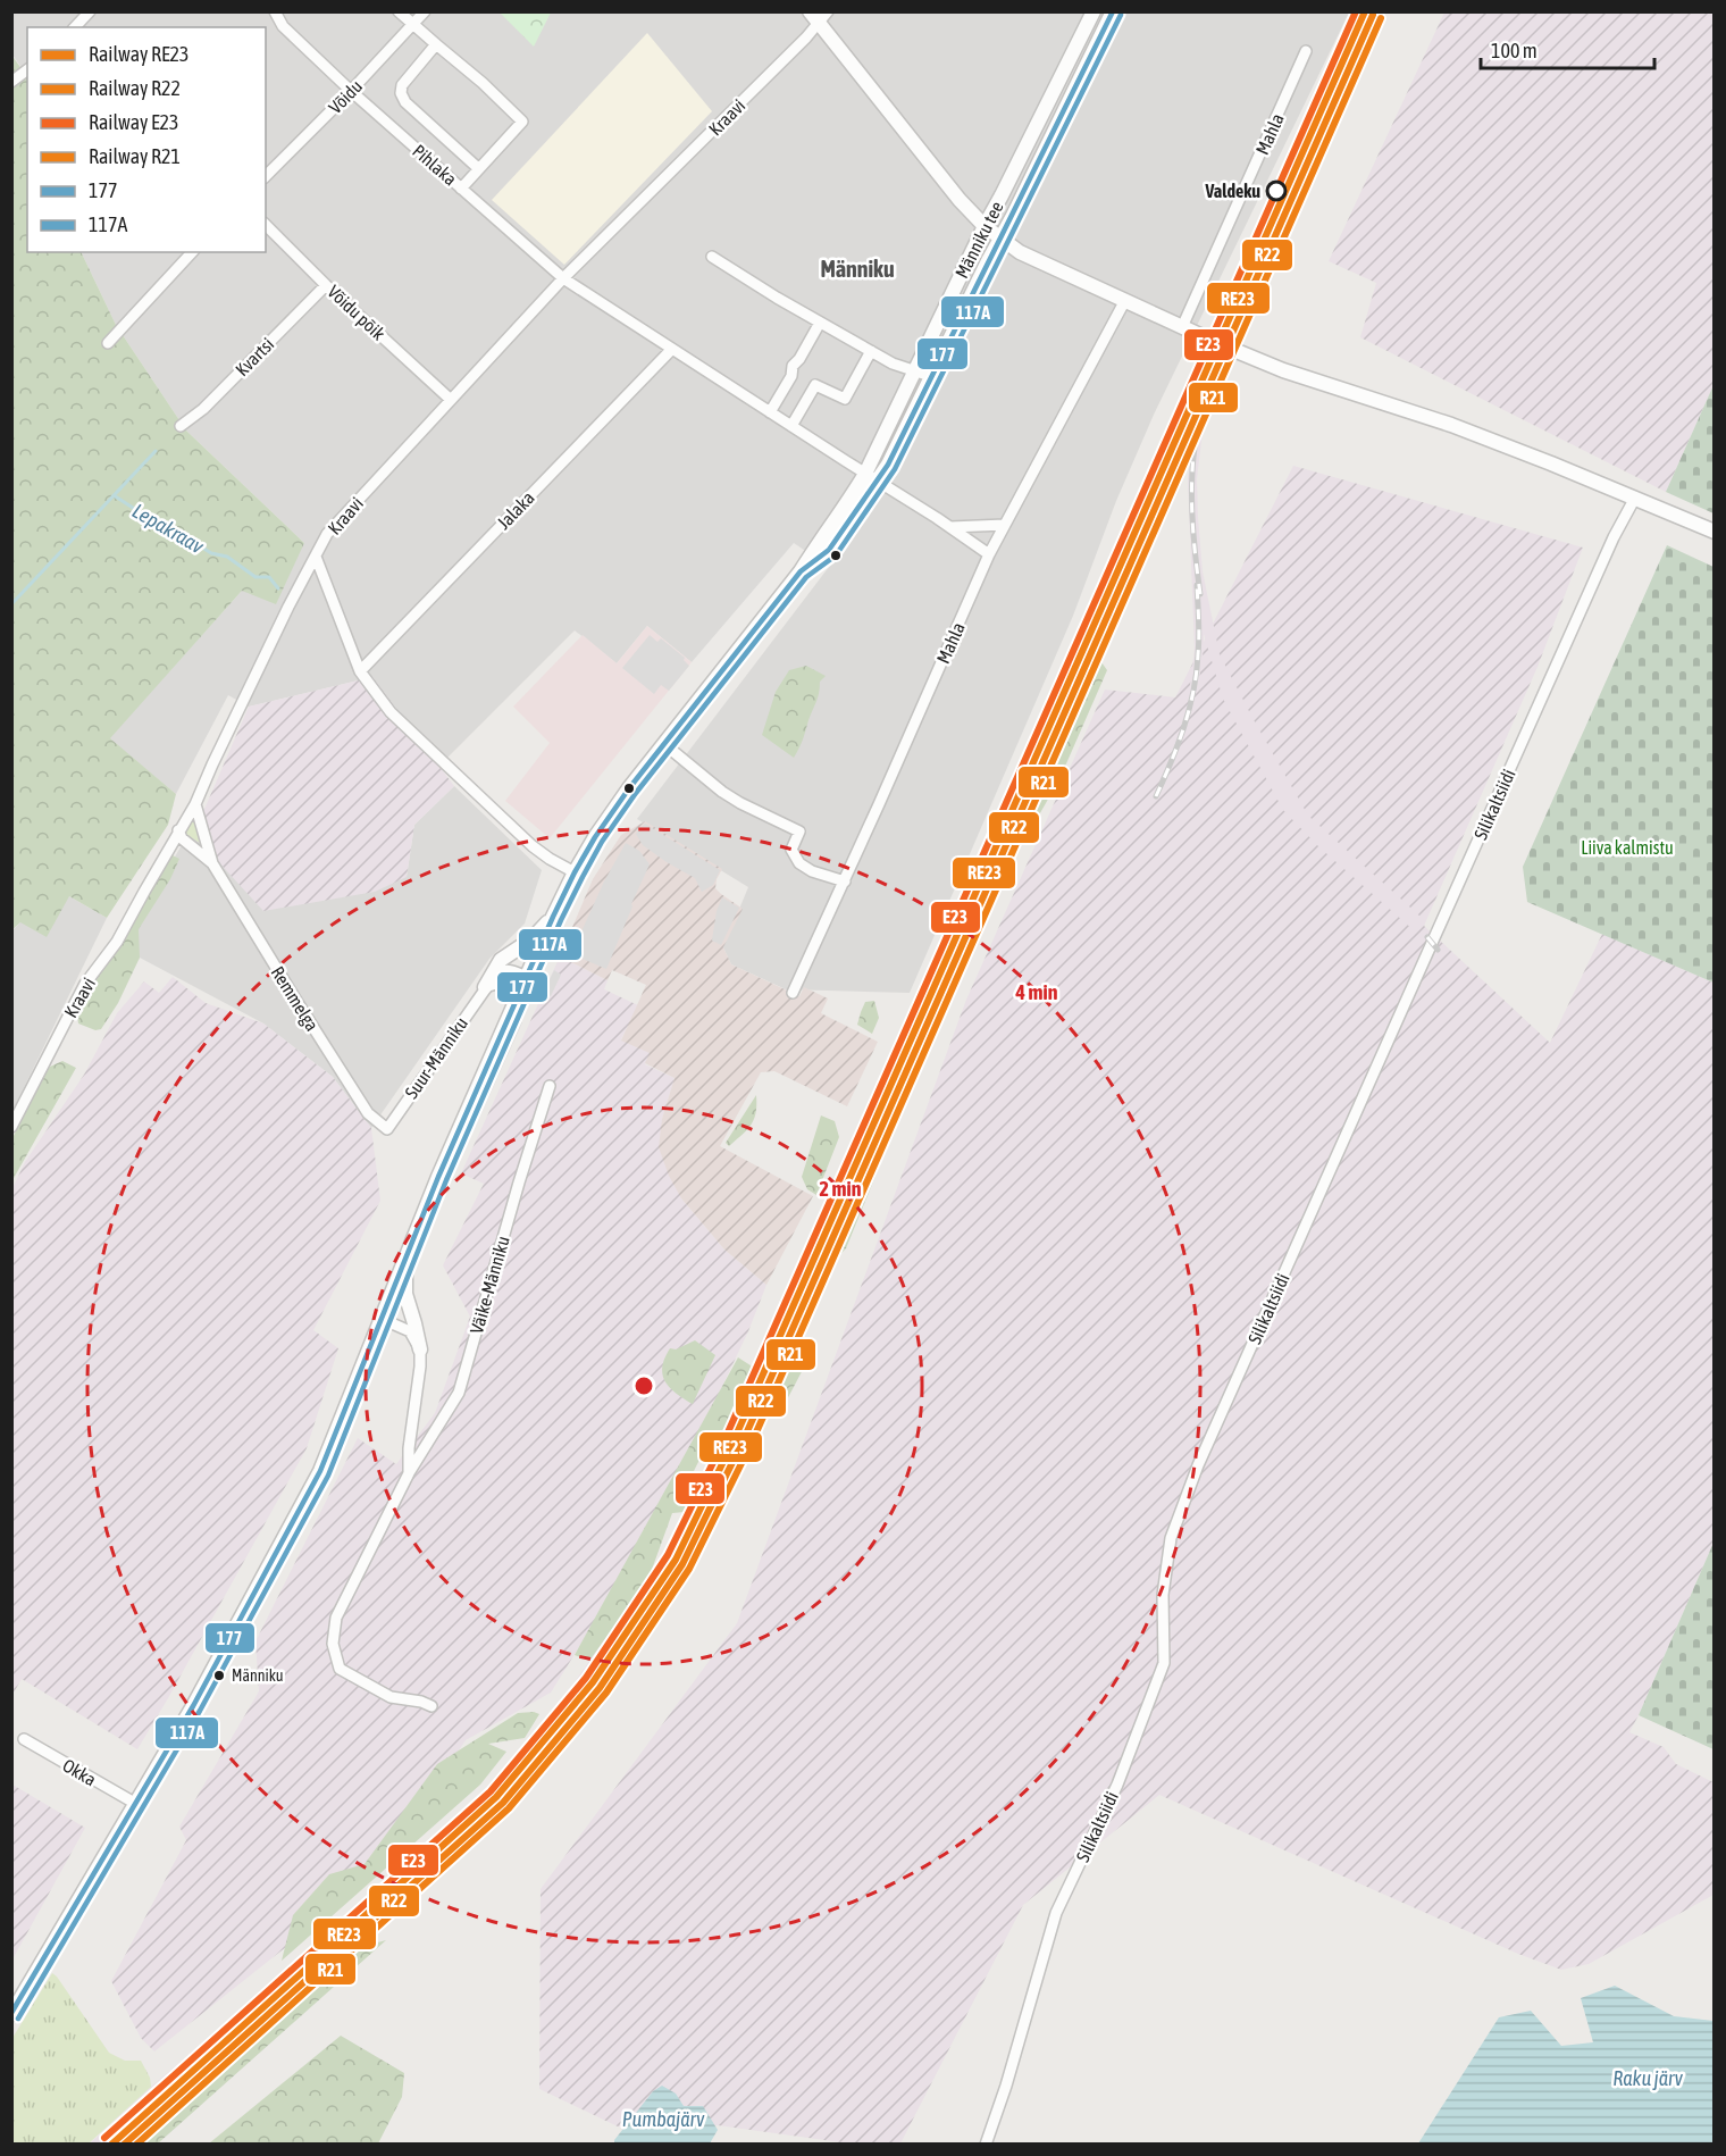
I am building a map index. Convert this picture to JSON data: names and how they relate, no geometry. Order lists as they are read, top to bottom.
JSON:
{
  "streets": {
    "street": [
      "Võidu",
      "Kraavi",
      "Mahla",
      "Pihlaka",
      "Männiku tee",
      "Võidu põik",
      "Kvartsi",
      "Jalaka",
      "Silikaltsiidi",
      "Remmelga",
      "Suur-Männiku",
      "Väike-Männiku",
      "Okka"
    ]
  },
  "crossings": [
    ["Võidu", "Pihlaka"],
    ["Kraavi", "Pihlaka"],
    ["Kraavi", "Võidu põik"],
    ["Kraavi", "Remmelga"],
    ["Mahla", "Pihlaka"],
    ["Pihlaka", "Männiku tee"],
    ["Pihlaka", "Jalaka"],
    ["Männiku tee", "Suur-Männiku"],
    ["Männiku tee", "Okka"],
    ["Võidu põik", "Kvartsi"],
    ["Remmelga", "Suur-Männiku"]
  ],
  "districts": ["Männiku"],
  "water": ["Lepakraav", "Raku järv", "Pumbajärv"],
  "parks": ["Liiva kalmistu"],
  "places": ["Valdeku", "Männiku"],
  "lines": [
    "rail line RE23",
    "rail line E23",
    "transit line 177",
    "rail line R22",
    "transit line 117A",
    "rail line R21"
  ],
  "legend": [
    "Railway RE23",
    "Railway R22",
    "Railway E23",
    "Railway R21",
    "177",
    "117A"
  ],
  "scale_bar": "100 m",
  "rings": ["4 min", "2 min"]
}
